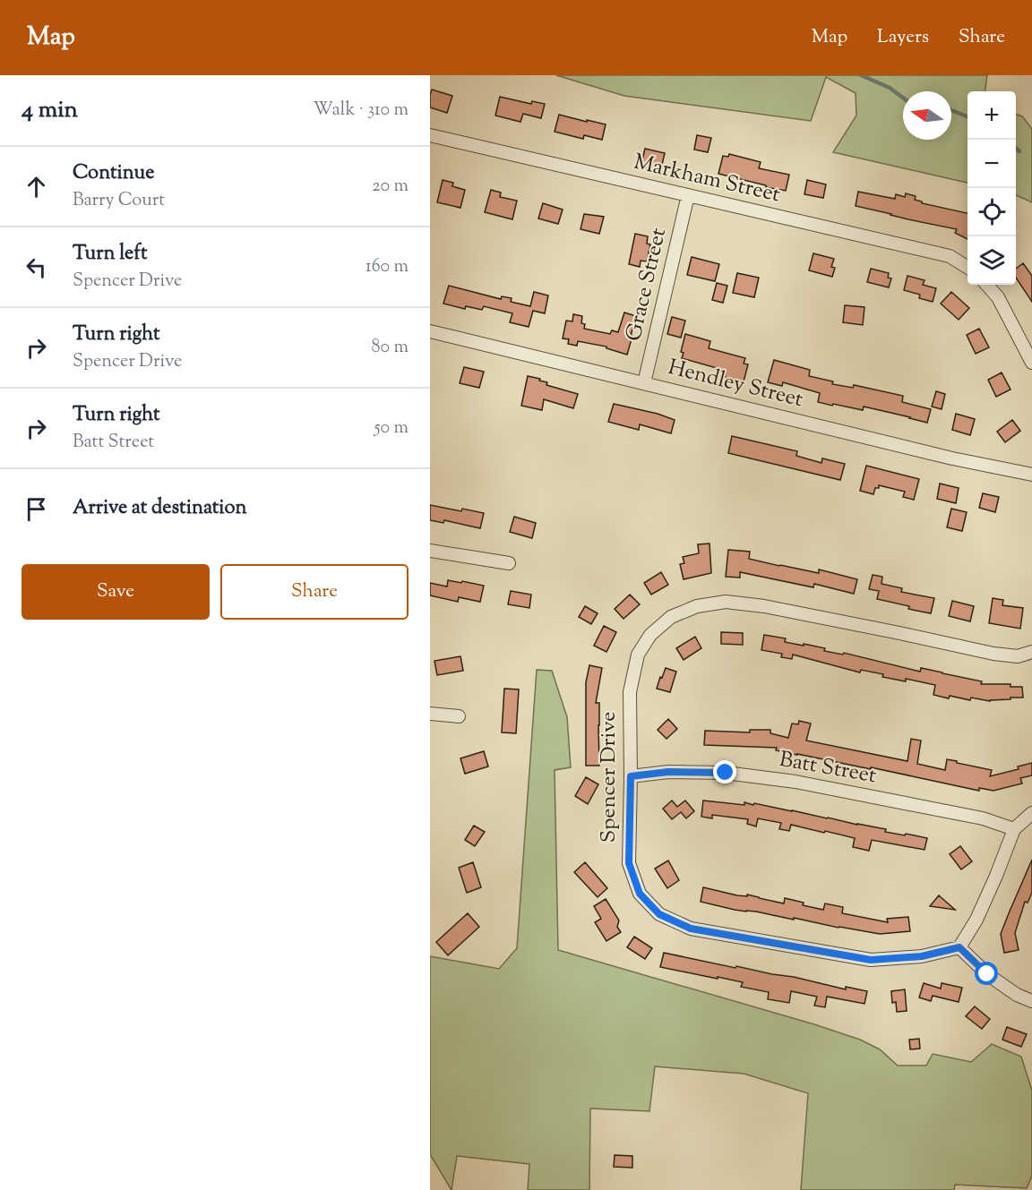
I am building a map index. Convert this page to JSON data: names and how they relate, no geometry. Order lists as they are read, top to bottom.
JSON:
{
  "streets": {
    "street": [
      "Markham Street",
      "Grace Street",
      "Hendley Street",
      "Batt Street",
      "Spencer Drive"
    ]
  },
  "crossings": [
    ["Markham Street", "Grace Street"],
    ["Grace Street", "Hendley Street"],
    ["Batt Street", "Spencer Drive"]
  ],
  "north": "left",
  "page": {
    "header": "Map",
    "nav": ["Map", "Layers", "Share"],
    "heading": ["4 min", "Walk · 310 m"],
    "map_buttons": ["+", "−"],
    "list": [
      ["Continue", "Barry Court", "20 m"],
      ["Turn left", "Spencer Drive", "160 m"],
      ["Turn right", "Spencer Drive", "80 m"],
      ["Turn right", "Batt Street", "50 m"],
      "Arrive at destination"
    ],
    "buttons": ["Save", "Share"]
  }
}
